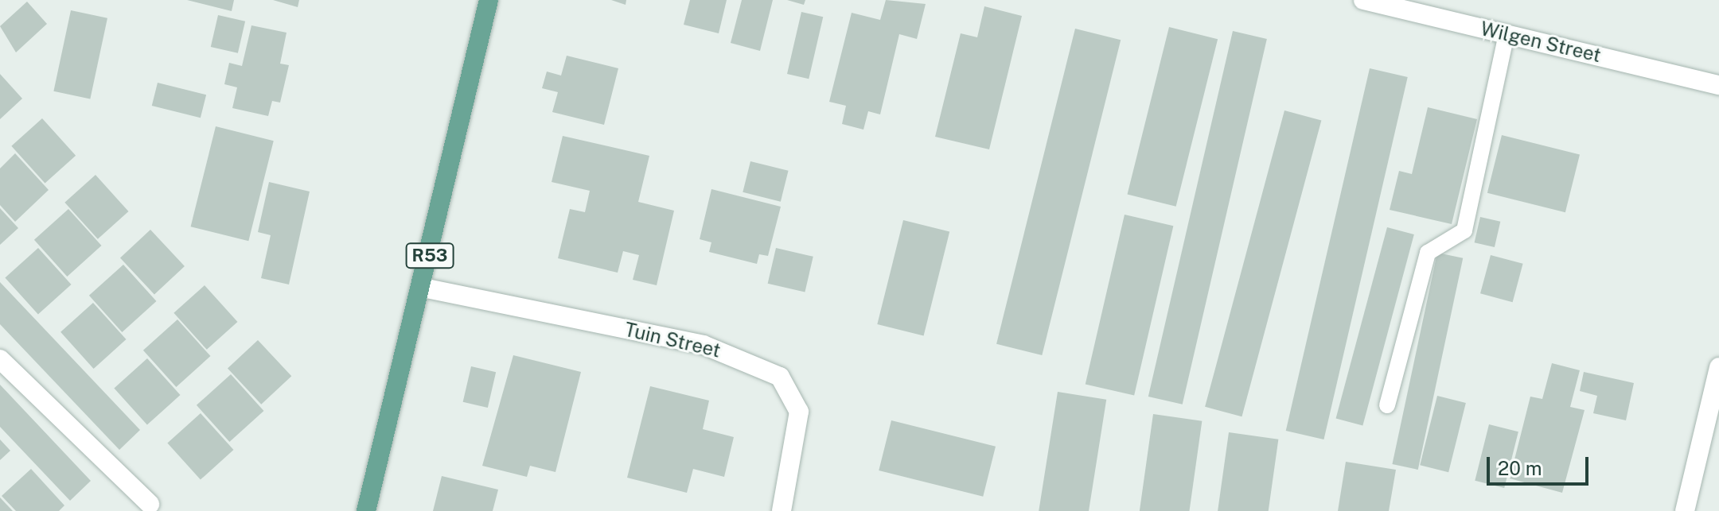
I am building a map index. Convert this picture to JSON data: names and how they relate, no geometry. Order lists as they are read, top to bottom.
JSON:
{
  "streets": {
    "main road": ["R53"],
    "street": ["Wilgen Street", "Tuin Street"]
  },
  "crossings": [
    ["R53", "Tuin Street"]
  ],
  "scale_bar": "20 m"
}
